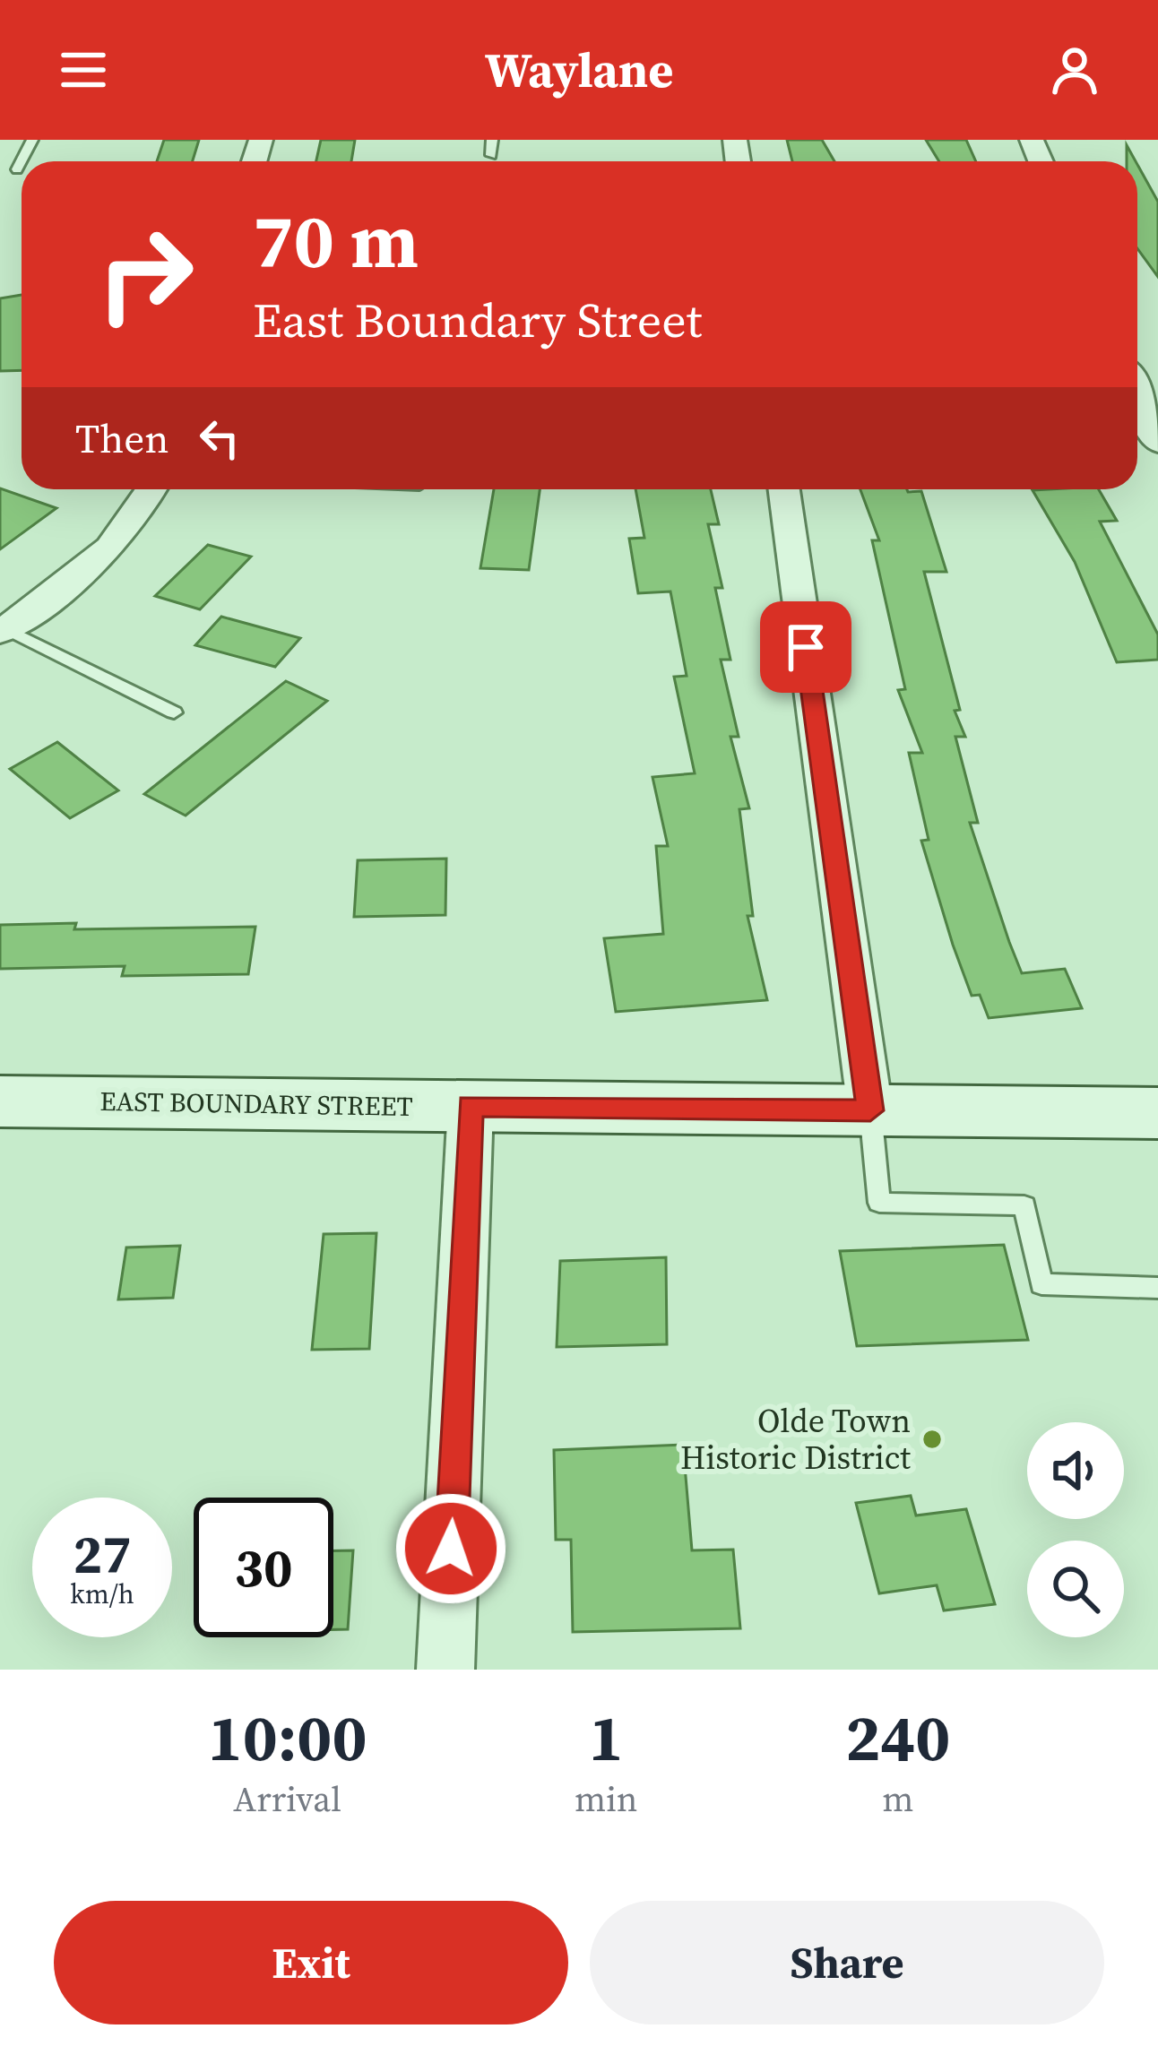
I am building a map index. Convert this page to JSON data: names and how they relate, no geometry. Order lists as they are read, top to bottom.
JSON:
{
  "streets": {
    "main road": ["EAST BOUNDARY STREET"]
  },
  "places": ["Olde Town Historic District"],
  "page": {
    "header": "Waylane",
    "turn": ["70 m", "East Boundary Street"],
    "then": "Then",
    "speed": "27 km/h",
    "limit": "30",
    "eta": [
      "10:00",
      "Arrival",
      "1",
      "min",
      "240",
      "m"
    ],
    "buttons": ["Exit", "Share"]
  }
}
